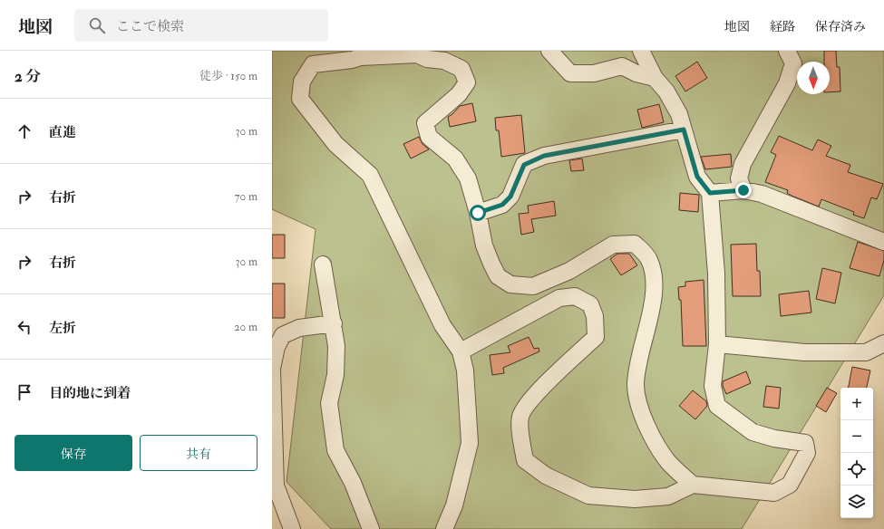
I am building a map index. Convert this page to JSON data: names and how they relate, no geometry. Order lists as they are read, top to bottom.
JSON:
{
  "north": "bottom",
  "page": {
    "header": "地図",
    "search": "ここで検索",
    "nav": ["地図", "経路", "保存済み"],
    "heading": ["2 分", "徒歩 · 150 m"],
    "list": [
      ["直進", "30 m"],
      ["右折", "70 m"],
      ["右折", "30 m"],
      ["左折", "20 m"],
      "目的地に到着"
    ],
    "map_buttons": ["+", "−"],
    "buttons": ["保存", "共有"]
  }
}
